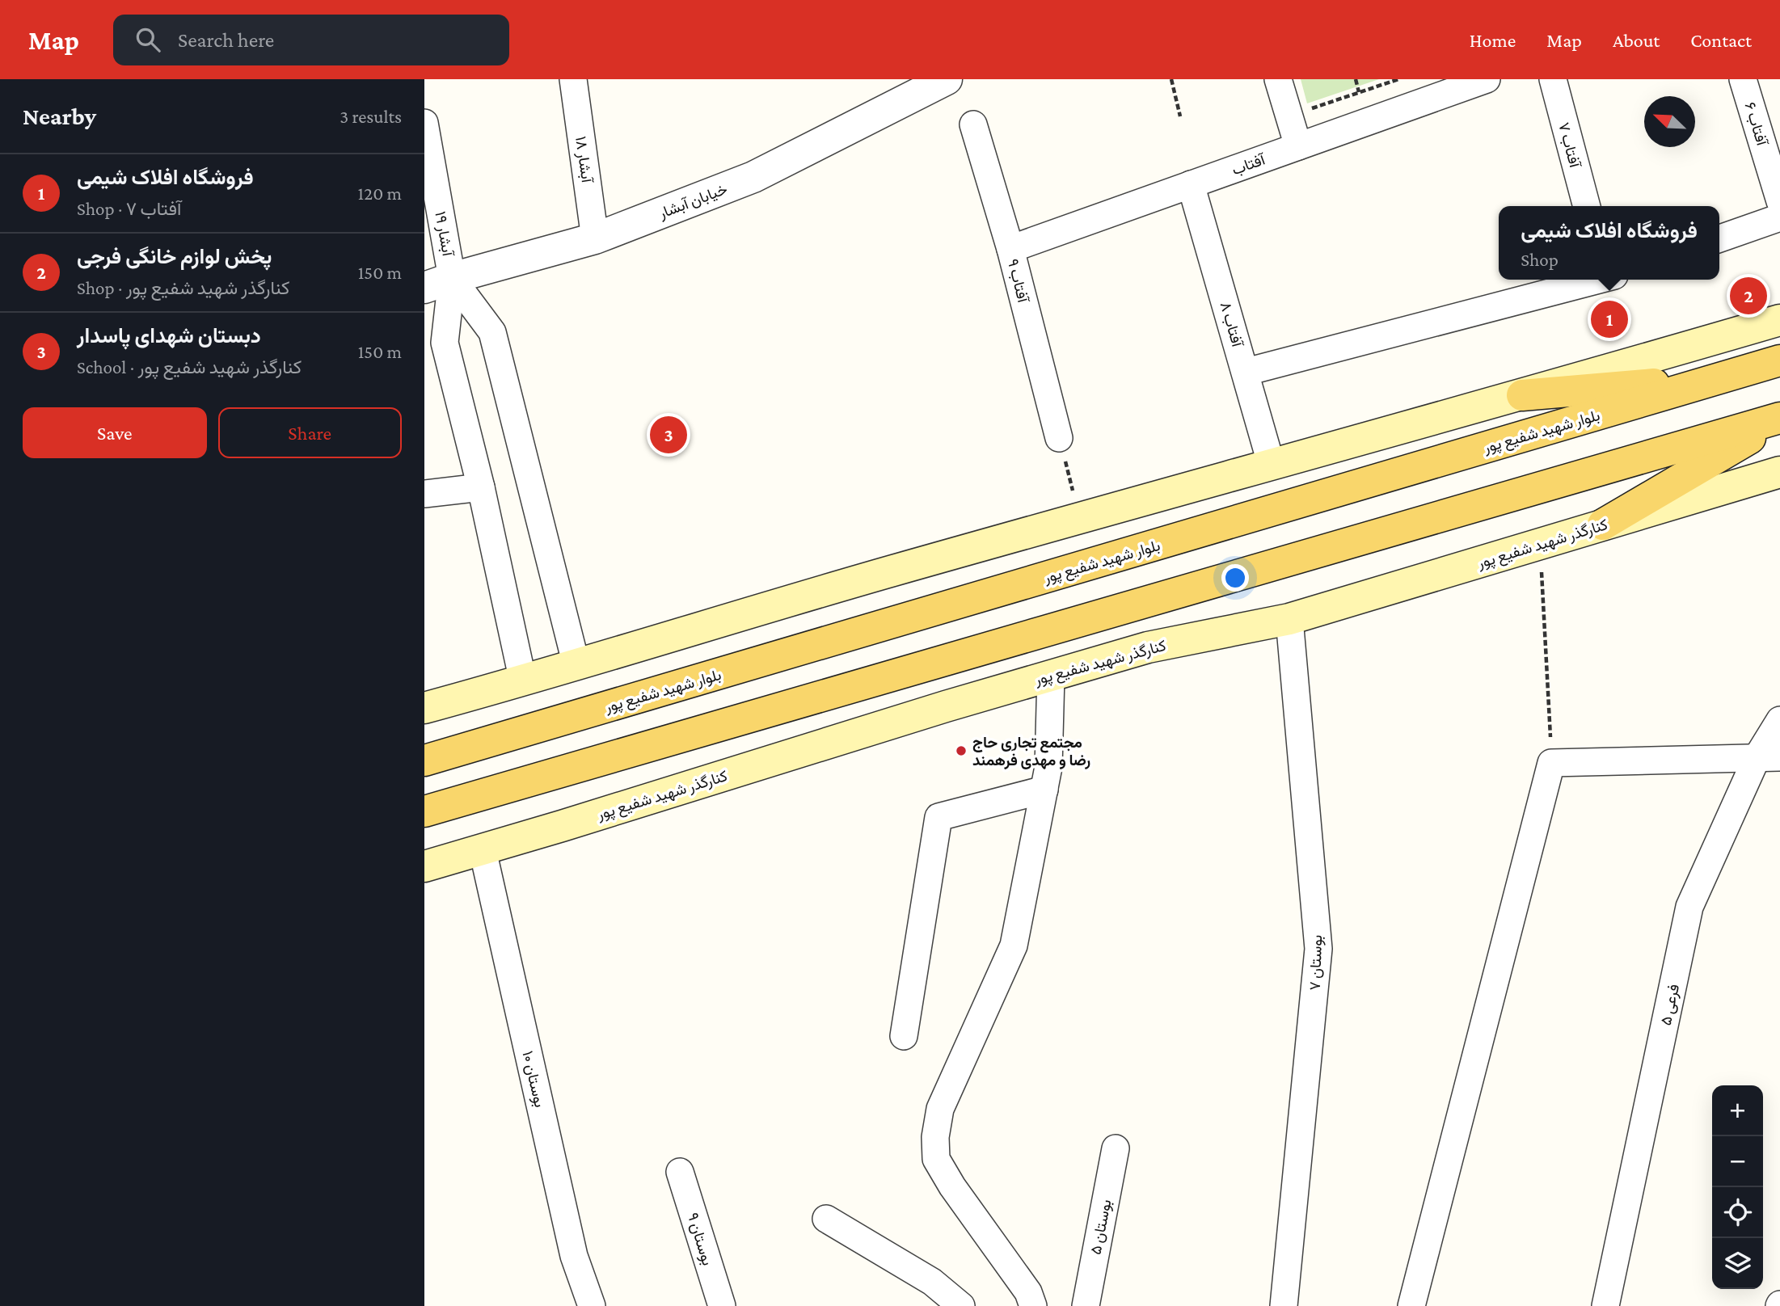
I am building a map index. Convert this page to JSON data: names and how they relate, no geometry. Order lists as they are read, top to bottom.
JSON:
{
  "streets": {
    "main road": ["بلوار شهید شفیع پور", "کنارگذر شهید شفیع پور"],
    "street": [
      "آفتاب ۶",
      "آفتاب ۷",
      "آبشار ۱۸",
      "آفتاب",
      "خیابان آبشار",
      "آبشار ۱۹",
      "آفتاب ۹",
      "آفتاب ۸",
      "بوستان ۷",
      "فرعی ۵",
      "بوستان ۱۰",
      "بوستان ۵",
      "بوستان ۹"
    ]
  },
  "crossings": [
    ["آبشار ۱۸", "خیابان آبشار"],
    ["آفتاب", "آفتاب ۹"],
    ["آفتاب", "آفتاب ۸"],
    ["خیابان آبشار", "آبشار ۱۹"],
    ["کنارگذر شهید شفیع پور", "بوستان ۷"],
    ["کنارگذر شهید شفیع پور", "بوستان ۱۰"]
  ],
  "places": ["مجتمع تجاری حاج رضا و مهدی فرهمند"],
  "north": "top left",
  "page": {
    "header": "Map",
    "search": "Search here",
    "nav": [
      "Home",
      "Map",
      "About",
      "Contact"
    ],
    "heading": ["Nearby", "3 results"],
    "list": [
      {
        "mark": "1",
        "name": "فروشگاه افلاک شیمی",
        "note": "Shop · آفتاب ۷",
        "value": "120 m"
      },
      {
        "mark": "2",
        "name": "پخش لوازم خانگی فرجی",
        "note": "Shop · کنارگذر شهید شفیع پور",
        "value": "150 m"
      },
      {
        "mark": "3",
        "name": "دبستان شهدای پاسدار",
        "note": "School · کنارگذر شهید شفیع پور",
        "value": "150 m"
      }
    ],
    "popup": ["فروشگاه افلاک شیمی", "Shop"],
    "pins": ["2", "1", "3"],
    "buttons": ["Save", "Share"],
    "map_buttons": ["+", "−"]
  }
}
